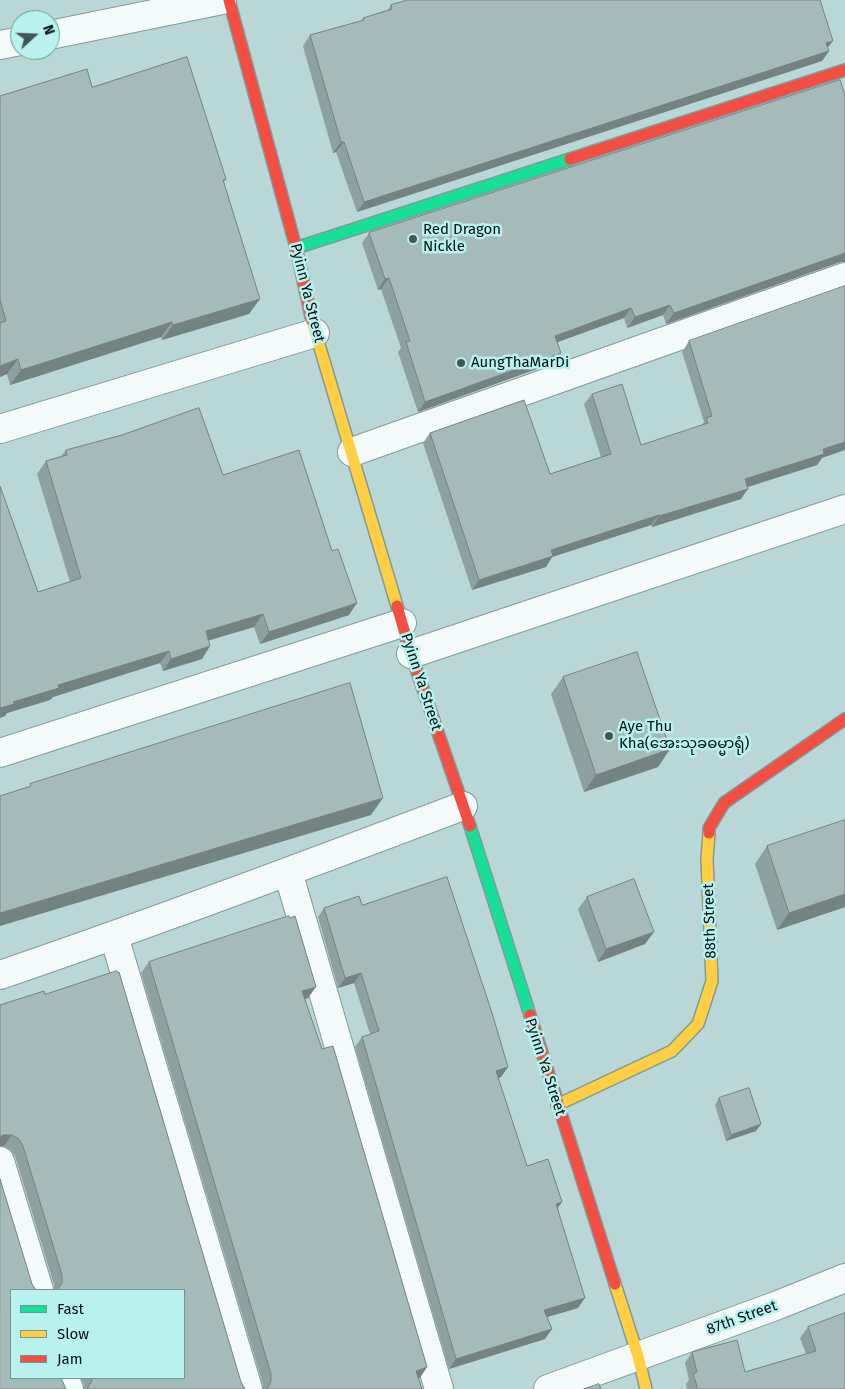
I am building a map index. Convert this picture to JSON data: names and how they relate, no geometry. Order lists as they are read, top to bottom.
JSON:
{
  "streets": {
    "main road": ["Pyinn Ya Street", "88th Street"],
    "street": ["87th Street"]
  },
  "crossings": [
    ["Pyinn Ya Street", "88th Street"],
    ["Pyinn Ya Street", "87th Street"]
  ],
  "places": ["Red Dragon Nickle", "AungThaMarDi", "Aye Thu Kha(အေးသုခဓမ္မာရုံ)"],
  "legend": ["Fast", "Slow", "Jam"],
  "north": "right"
}
